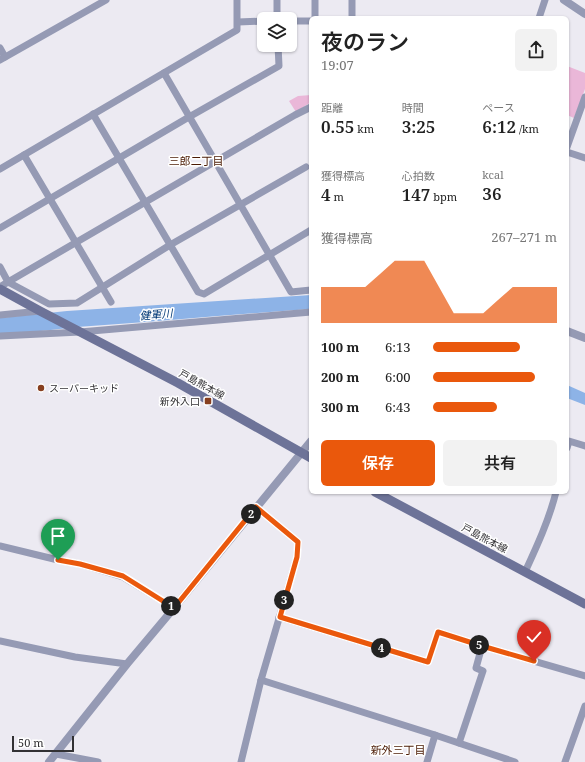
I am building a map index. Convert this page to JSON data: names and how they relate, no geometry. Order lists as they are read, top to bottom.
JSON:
{
  "streets": {
    "main road": ["戸島熊本線"]
  },
  "districts": ["三郎二丁目", "新外三丁目"],
  "water": ["健軍川"],
  "places": {
    "other": ["スーパーキッド"],
    "transit": ["新外入口"]
  },
  "scale_bar": "50 m",
  "page": {
    "heading": ["夜のラン", "19:07"],
    "stats": [
      ["距離", "0.55 km"],
      ["時間", "3:25"],
      ["ペース", "6:12 /km"],
      ["獲得標高", "4 m"],
      ["心拍数", "147 bpm"],
      ["kcal", "36"]
    ],
    "chart": ["獲得標高", "267–271 m"],
    "list": [
      {
        "name": "100 m",
        "note": "6:13"
      },
      {
        "name": "200 m",
        "note": "6:00"
      },
      {
        "name": "300 m",
        "note": "6:43"
      }
    ],
    "buttons": ["保存", "共有"],
    "pins": [
      "2",
      "3",
      "1",
      "5",
      "4"
    ],
    "scale": "50 m"
  }
}
